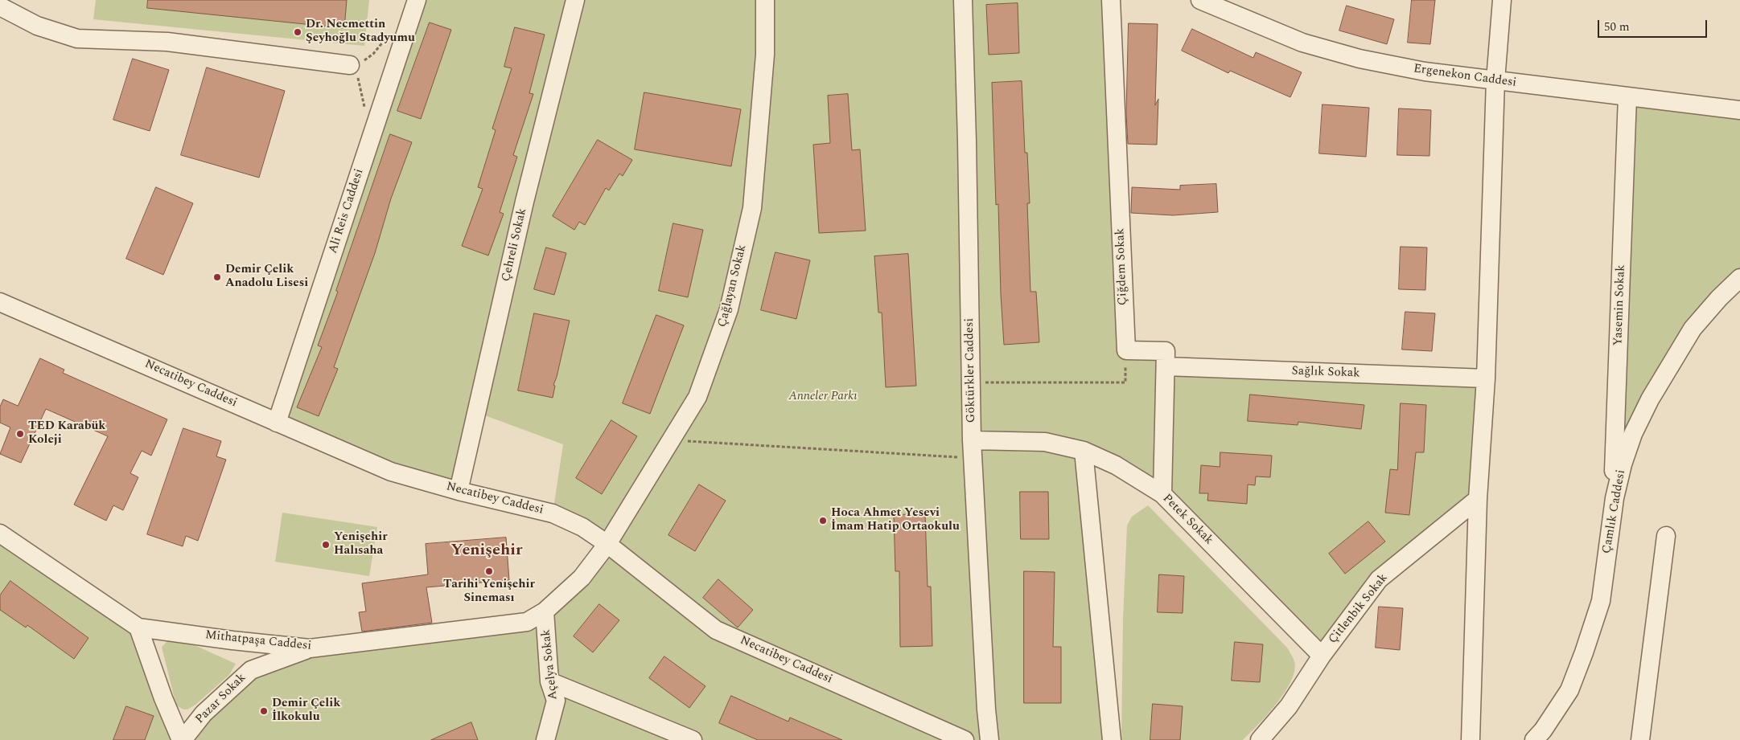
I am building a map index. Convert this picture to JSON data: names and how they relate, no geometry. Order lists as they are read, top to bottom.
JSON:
{
  "streets": {
    "street": [
      "Ergenekon Caddesi",
      "Ali Reis Caddesi",
      "Çehreli Sokak",
      "Çiğdem Sokak",
      "Çağlayan Sokak",
      "Yasemin Sokak",
      "Göktürkler Caddesi",
      "Sağlık Sokak",
      "Necatibey Caddesi",
      "Çamlık Caddesi",
      "Petek Sokak",
      "Çitlenbik Sokak",
      "Mithatpaşa Caddesi",
      "Açelya Sokak",
      "Pazar Sokak"
    ]
  },
  "crossings": [
    ["Ergenekon Caddesi", "Yasemin Sokak"],
    ["Ali Reis Caddesi", "Necatibey Caddesi"],
    ["Çehreli Sokak", "Necatibey Caddesi"],
    ["Çağlayan Sokak", "Necatibey Caddesi"],
    ["Çağlayan Sokak", "Mithatpaşa Caddesi"],
    ["Yasemin Sokak", "Çamlık Caddesi"],
    ["Göktürkler Caddesi", "Petek Sokak"],
    ["Necatibey Caddesi", "Mithatpaşa Caddesi"],
    ["Petek Sokak", "Çitlenbik Sokak"],
    ["Mithatpaşa Caddesi", "Açelya Sokak"],
    ["Mithatpaşa Caddesi", "Pazar Sokak"]
  ],
  "districts": ["Yenişehir"],
  "parks": ["Anneler Parkı"],
  "places": [
    "Dr. Necmettin Şeyhoğlu Stadyumu",
    "Demir Çelik Anadolu Lisesi",
    "TED Karabük Koleji",
    "Hoca Ahmet Yesevi İmam Hatip Ortaokulu",
    "Yenişehir Halısaha",
    "Tarihi Yenişehir Sineması",
    "Demir Çelik İlkokulu"
  ],
  "scale_bar": "50 m"
}
